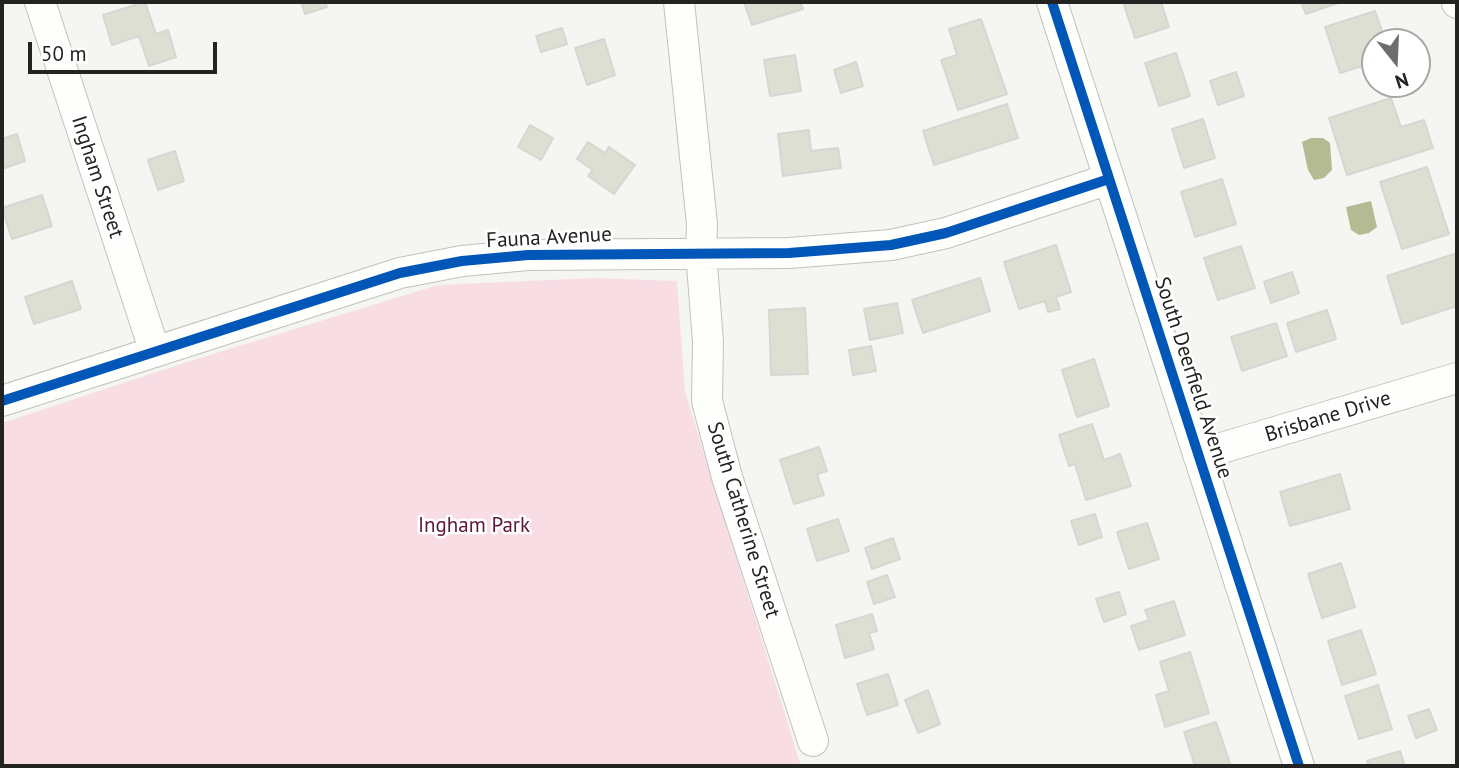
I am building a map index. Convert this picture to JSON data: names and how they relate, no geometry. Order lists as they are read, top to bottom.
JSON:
{
  "streets": {
    "street": [
      "Ingham Street",
      "Fauna Avenue",
      "South Deerfield Avenue",
      "Brisbane Drive",
      "South Catherine Street"
    ]
  },
  "crossings": [
    ["Ingham Street", "Fauna Avenue"],
    ["Fauna Avenue", "South Deerfield Avenue"],
    ["Fauna Avenue", "South Catherine Street"],
    ["South Deerfield Avenue", "Brisbane Drive"]
  ],
  "parks": ["Ingham Park"],
  "scale_bar": "50 m",
  "north": "bottom"
}
